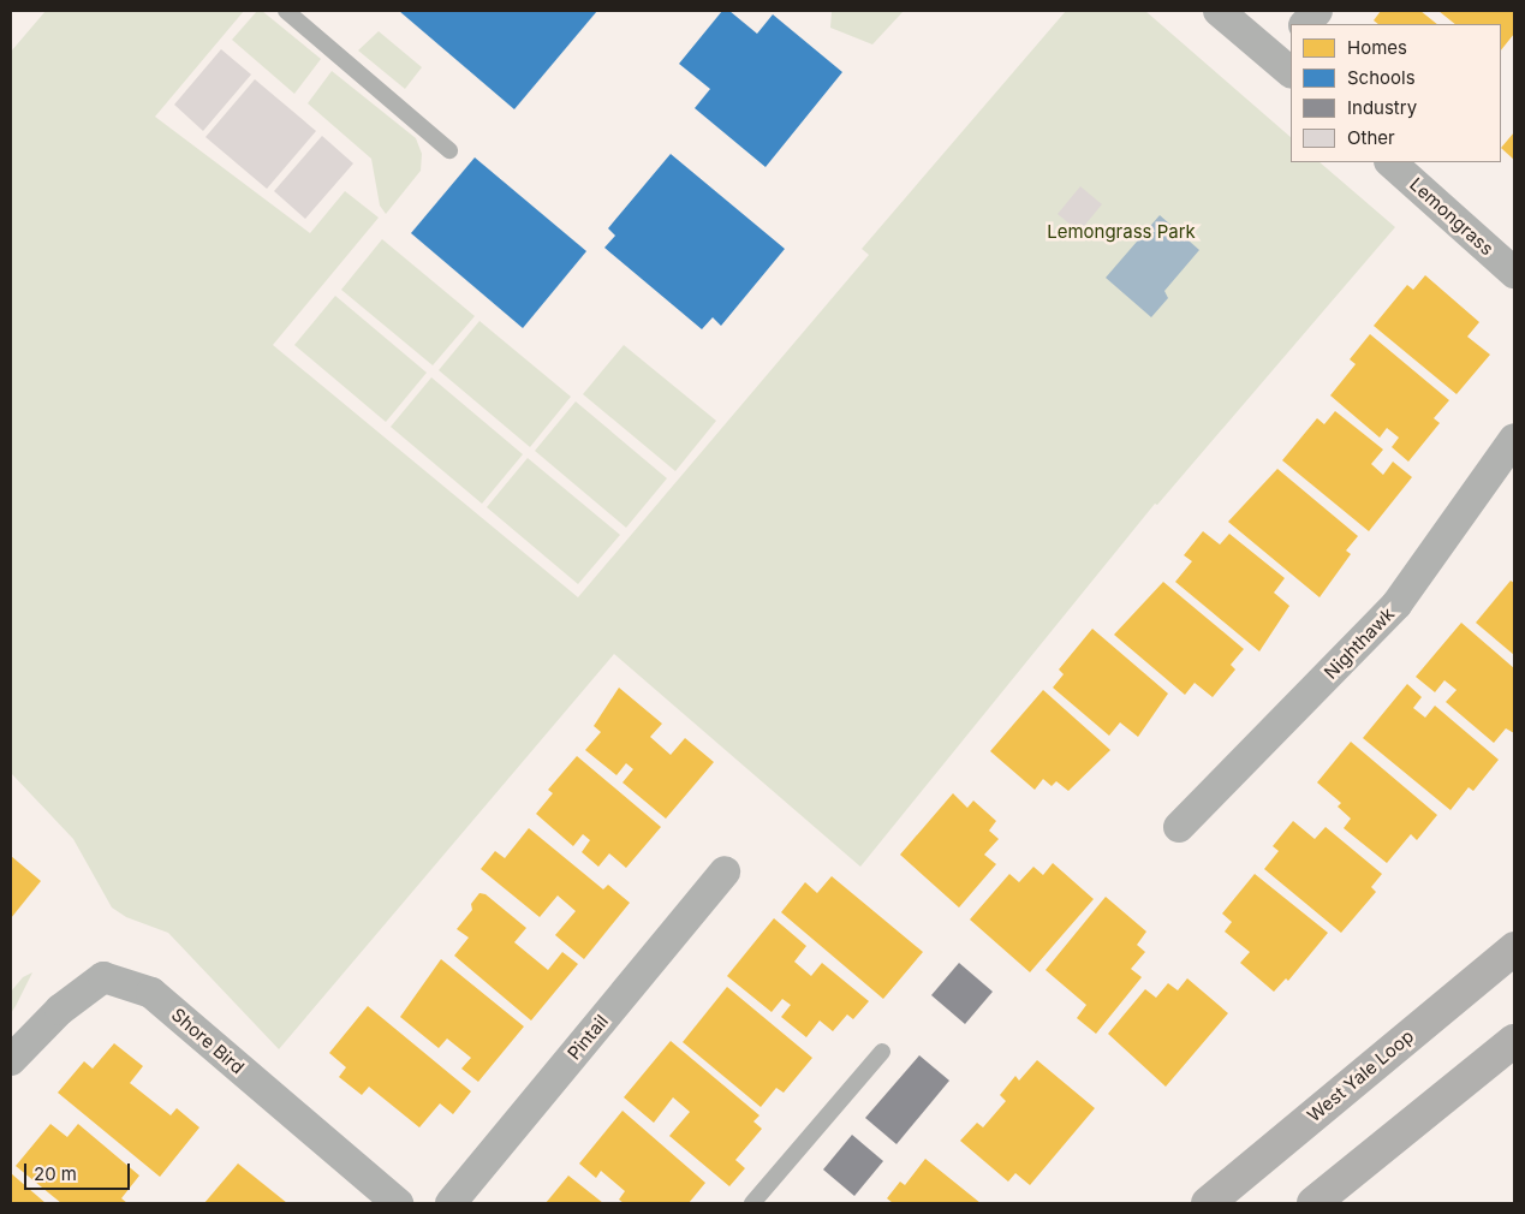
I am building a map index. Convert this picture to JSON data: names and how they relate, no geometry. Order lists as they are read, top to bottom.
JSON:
{
  "streets": {
    "main road": ["West Yale Loop"],
    "street": [
      "Lemongrass",
      "Nighthawk",
      "Pintail",
      "Shore Bird"
    ]
  },
  "parks": ["Lemongrass Park"],
  "legend": [
    "Homes",
    "Schools",
    "Industry",
    "Other"
  ],
  "scale_bar": "20 m"
}
